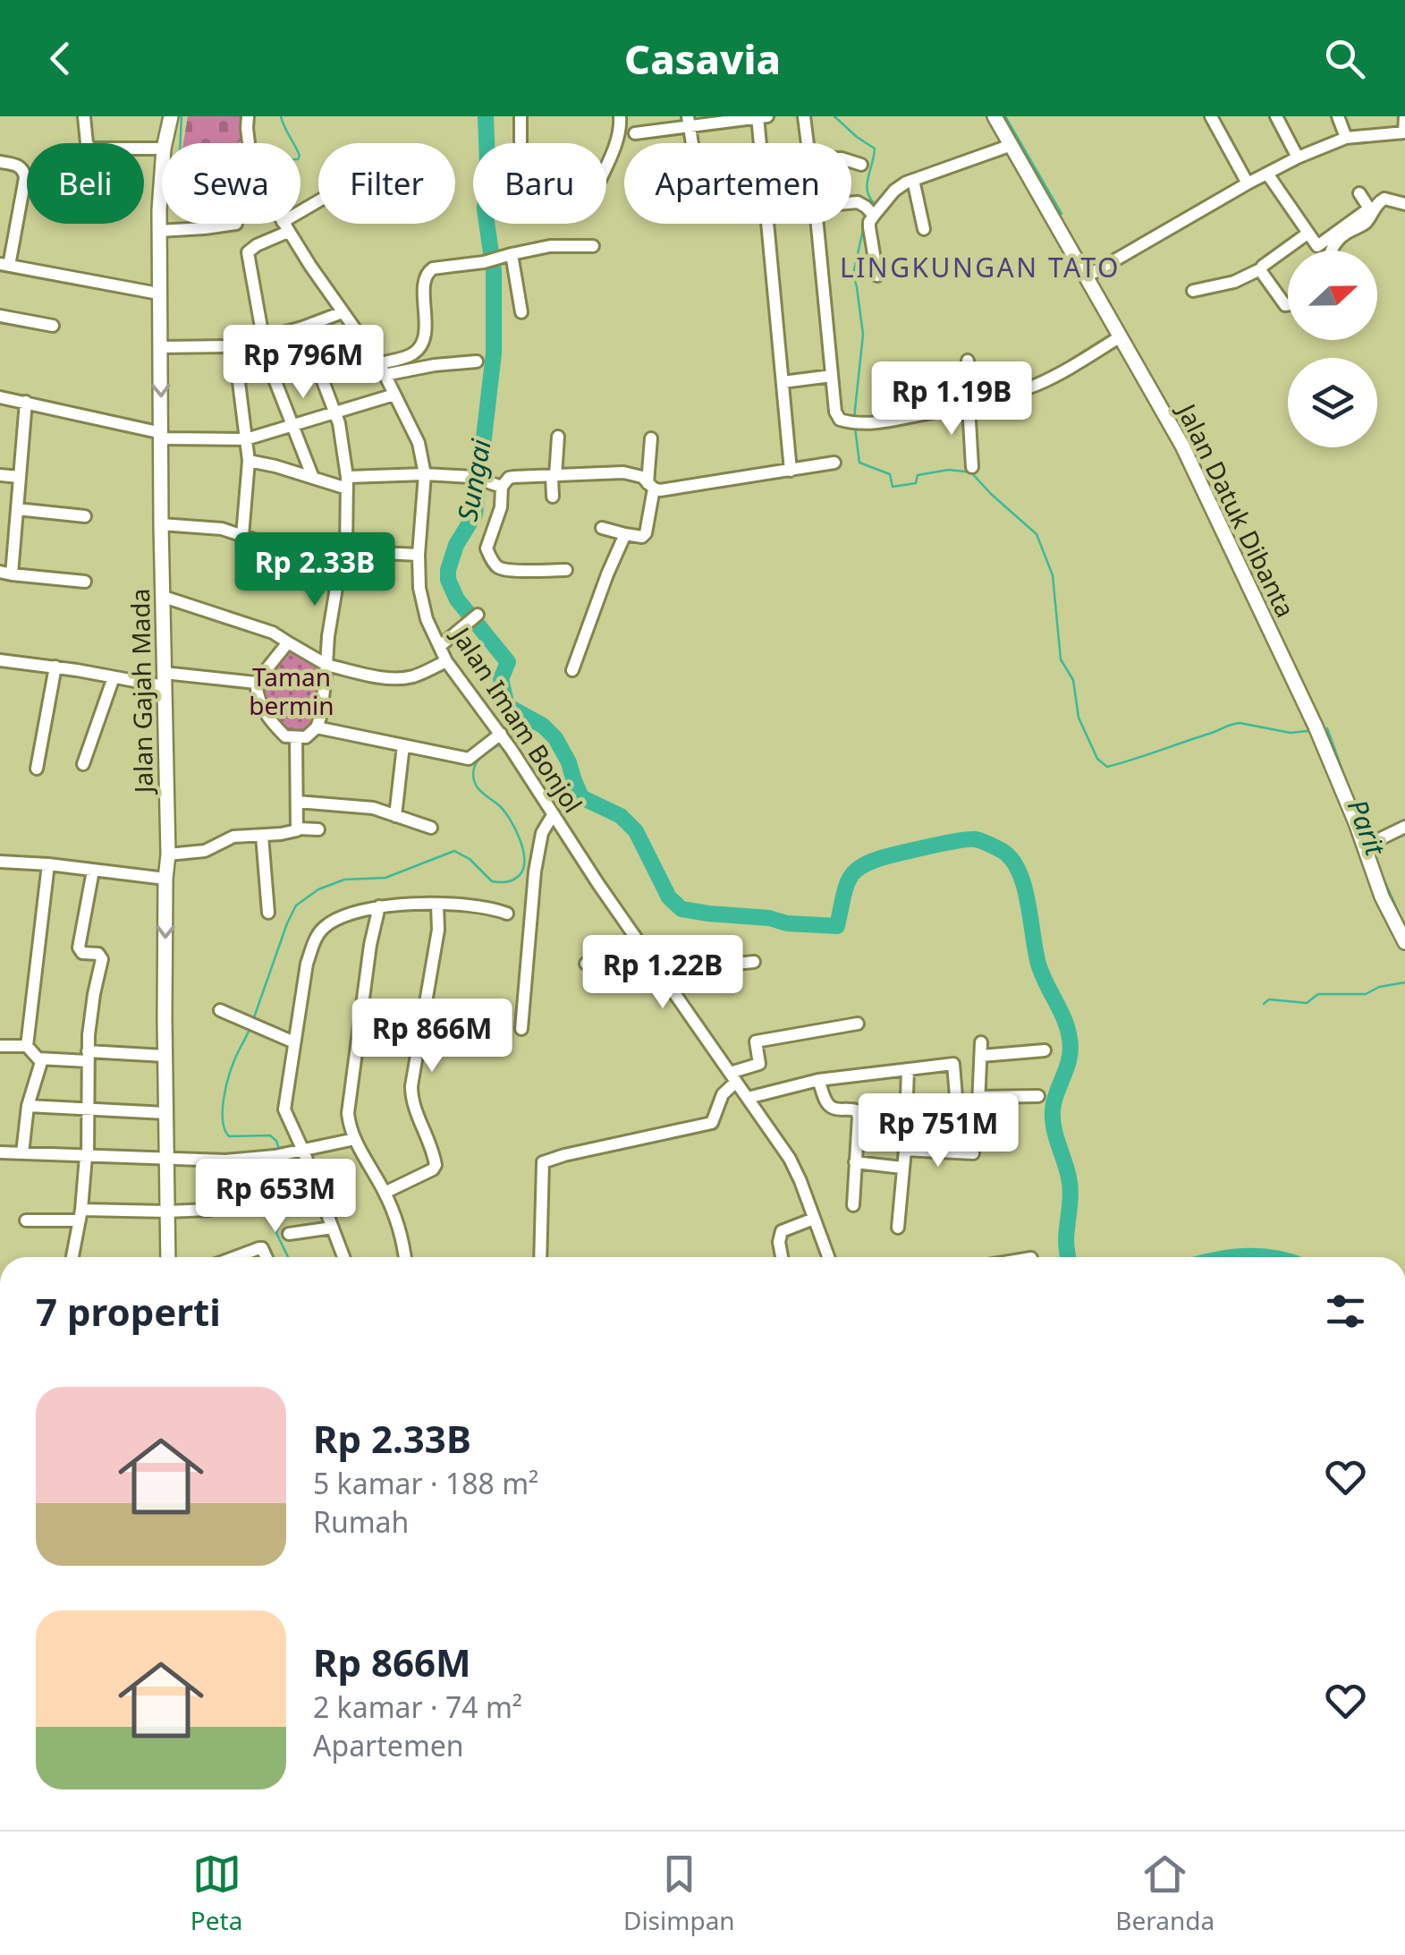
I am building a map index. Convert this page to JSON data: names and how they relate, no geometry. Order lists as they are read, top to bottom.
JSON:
{
  "streets": {
    "main road": ["Jalan Datuk Dibanta", "Jalan Gajah Mada"],
    "street": ["Jalan Imam Bonjol"]
  },
  "districts": ["LINGKUNGAN TATO"],
  "water": ["Sungai", "Parit"],
  "parks": ["Taman bermin"],
  "north": "right",
  "page": {
    "header": "Casavia",
    "chip": [
      "Beli",
      "Sewa",
      "Filter",
      "Baru",
      "Apartemen"
    ],
    "price": [
      "Rp 796M",
      "Rp 1.19B",
      "Rp 2.33B",
      "Rp 1.22B",
      "Rp 866M",
      "Rp 751M",
      "Rp 653M"
    ],
    "heading": "7 properti",
    "list": [
      {
        "name": "Rp 2.33B",
        "note": "5 kamar · 188 m² · Rumah"
      },
      {
        "name": "Rp 866M",
        "note": "2 kamar · 74 m² · Apartemen"
      }
    ],
    "tabs": ["Peta", "Disimpan", "Beranda"]
  }
}
